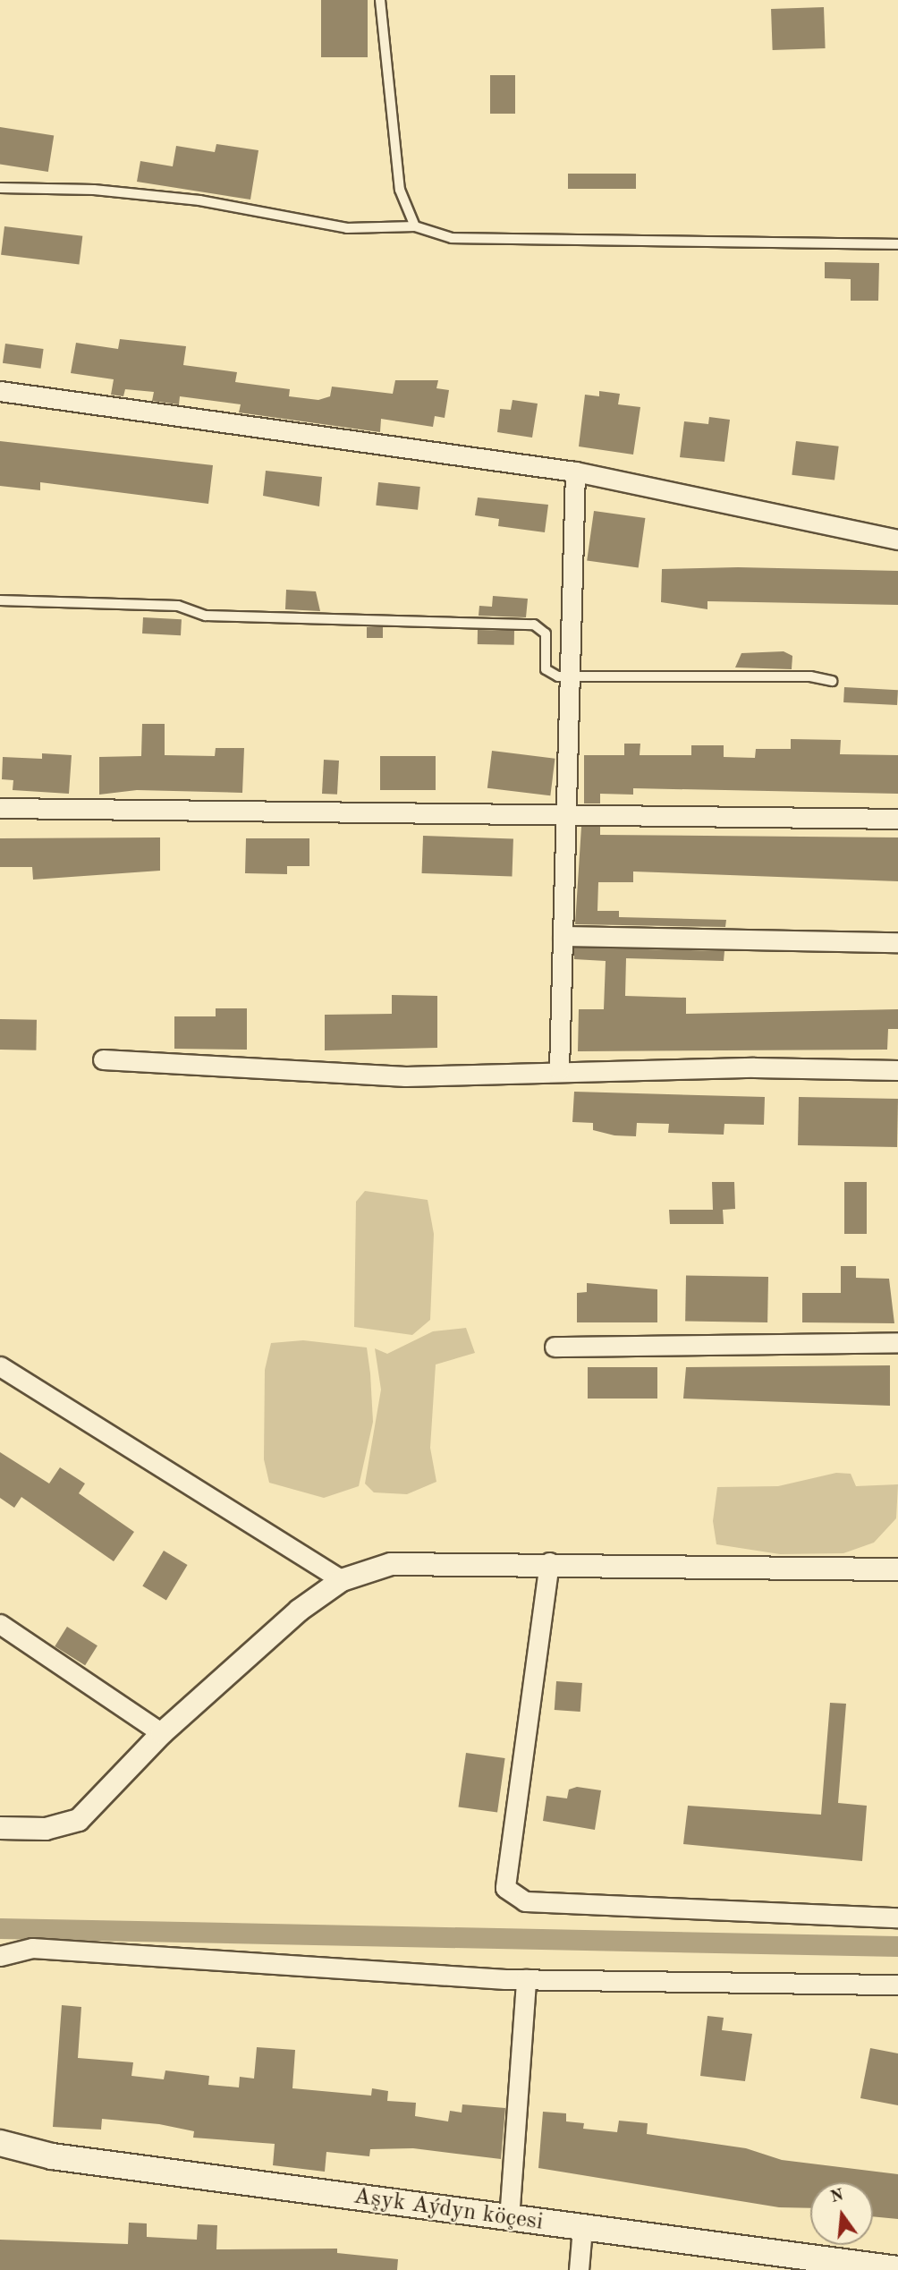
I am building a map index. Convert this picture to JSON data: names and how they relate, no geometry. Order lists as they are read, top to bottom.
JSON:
{
  "streets": {
    "main road": ["Aşyk Aýdyn köçesi"]
  },
  "north": "top"
}
